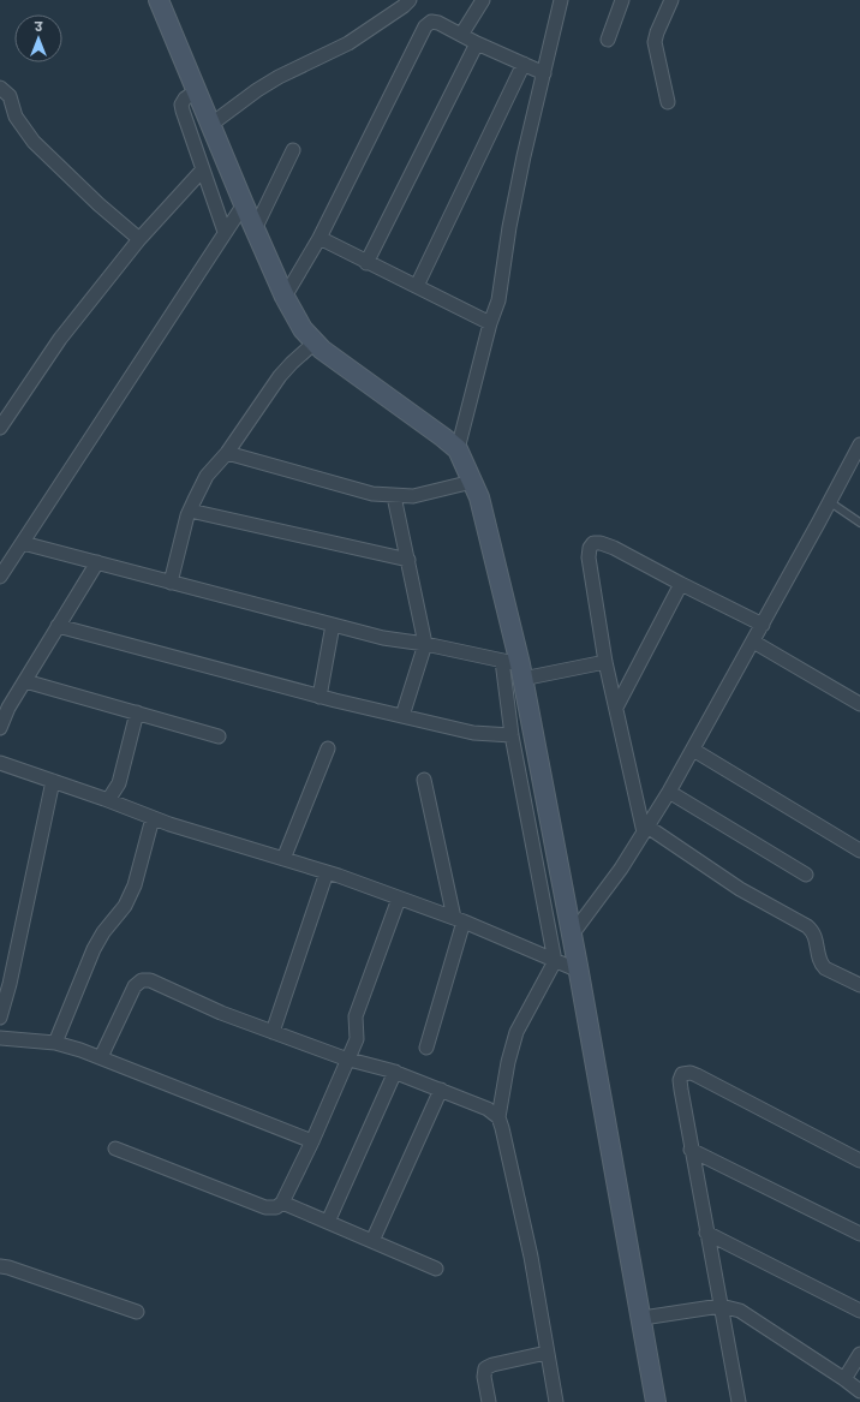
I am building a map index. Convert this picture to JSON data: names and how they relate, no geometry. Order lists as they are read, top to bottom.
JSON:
{
  "north": "top"
}
